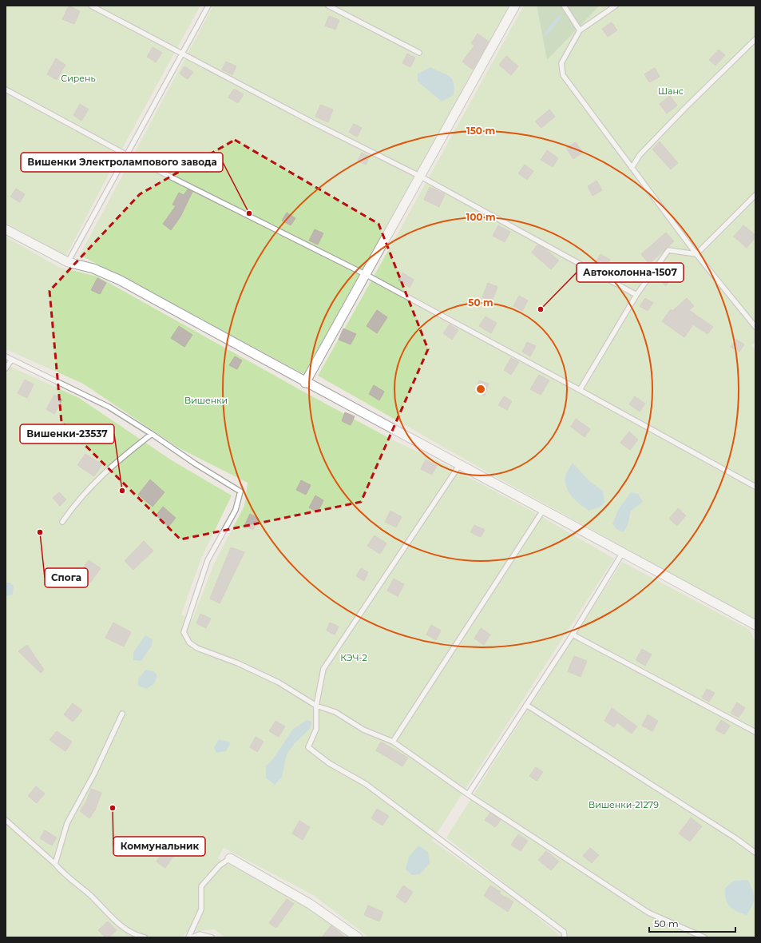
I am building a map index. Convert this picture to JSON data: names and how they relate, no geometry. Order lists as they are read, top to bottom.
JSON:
{
  "parks": [
    "Сирень",
    "Шанс",
    "Вишенки",
    "КЭЧ-2",
    "Вишенки-21279"
  ],
  "places": [
    "Вишенки Электролампового завода",
    "Автоколонна-1507",
    "Вишенки-23537",
    "Спога",
    "Коммунальник"
  ],
  "scale_bar": "50 m",
  "rings": ["150 m", "100 m", "50 m"]
}
